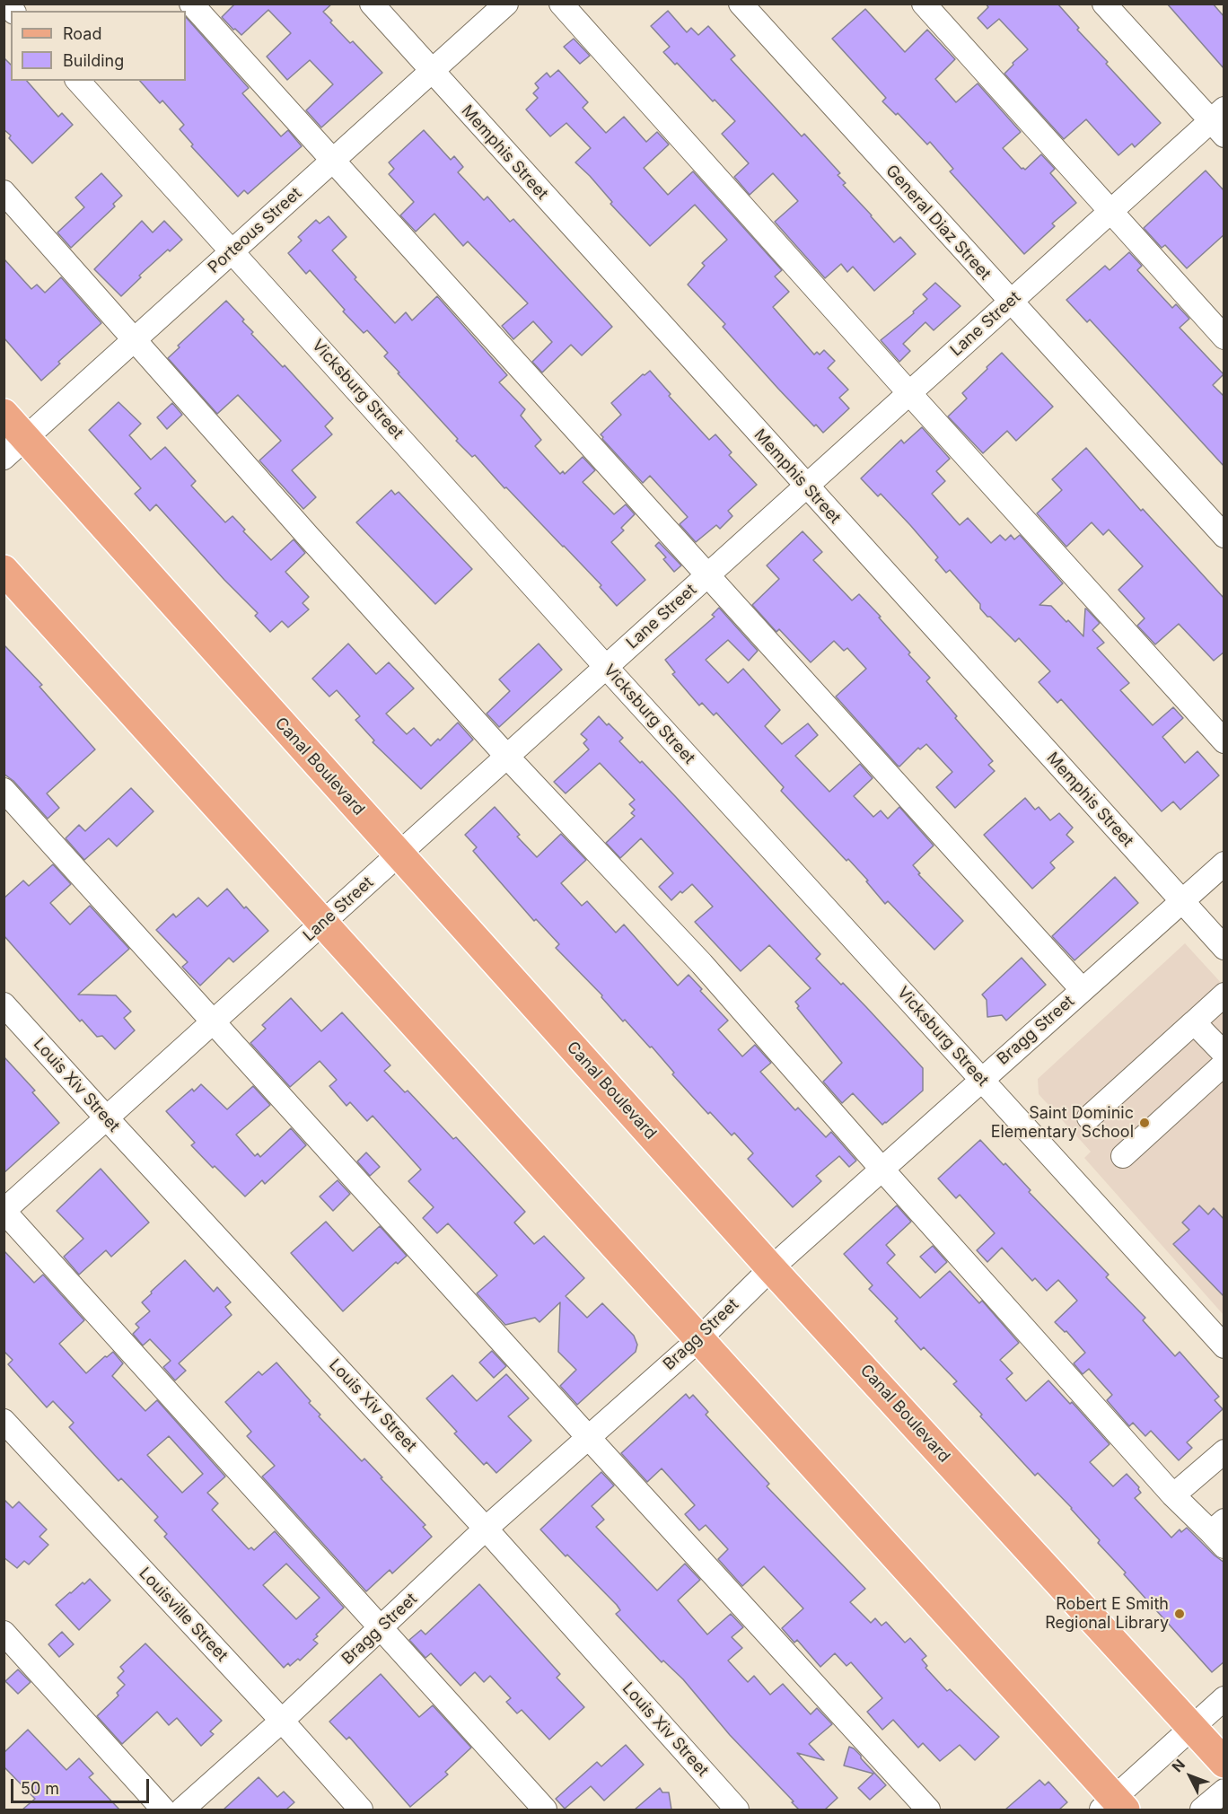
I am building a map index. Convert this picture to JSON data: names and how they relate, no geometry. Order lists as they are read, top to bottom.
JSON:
{
  "streets": {
    "main road": ["Canal Boulevard"],
    "street": [
      "Memphis Street",
      "General Diaz Street",
      "Porteous Street",
      "Lane Street",
      "Vicksburg Street",
      "Bragg Street",
      "Louis Xiv Street",
      "Louisville Street"
    ]
  },
  "crossings": [
    ["Memphis Street", "Porteous Street"],
    ["Memphis Street", "Lane Street"],
    ["Memphis Street", "Bragg Street"],
    ["General Diaz Street", "Lane Street"],
    ["Porteous Street", "Vicksburg Street"],
    ["Porteous Street", "Canal Boulevard"],
    ["Lane Street", "Vicksburg Street"],
    ["Lane Street", "Canal Boulevard"],
    ["Lane Street", "Louis Xiv Street"],
    ["Vicksburg Street", "Bragg Street"],
    ["Canal Boulevard", "Bragg Street"],
    ["Bragg Street", "Louis Xiv Street"],
    ["Bragg Street", "Louisville Street"]
  ],
  "places": ["Saint Dominic Elementary School", "Robert E Smith Regional Library"],
  "legend": ["Road", "Building"],
  "scale_bar": "50 m",
  "north": "top left"
}
